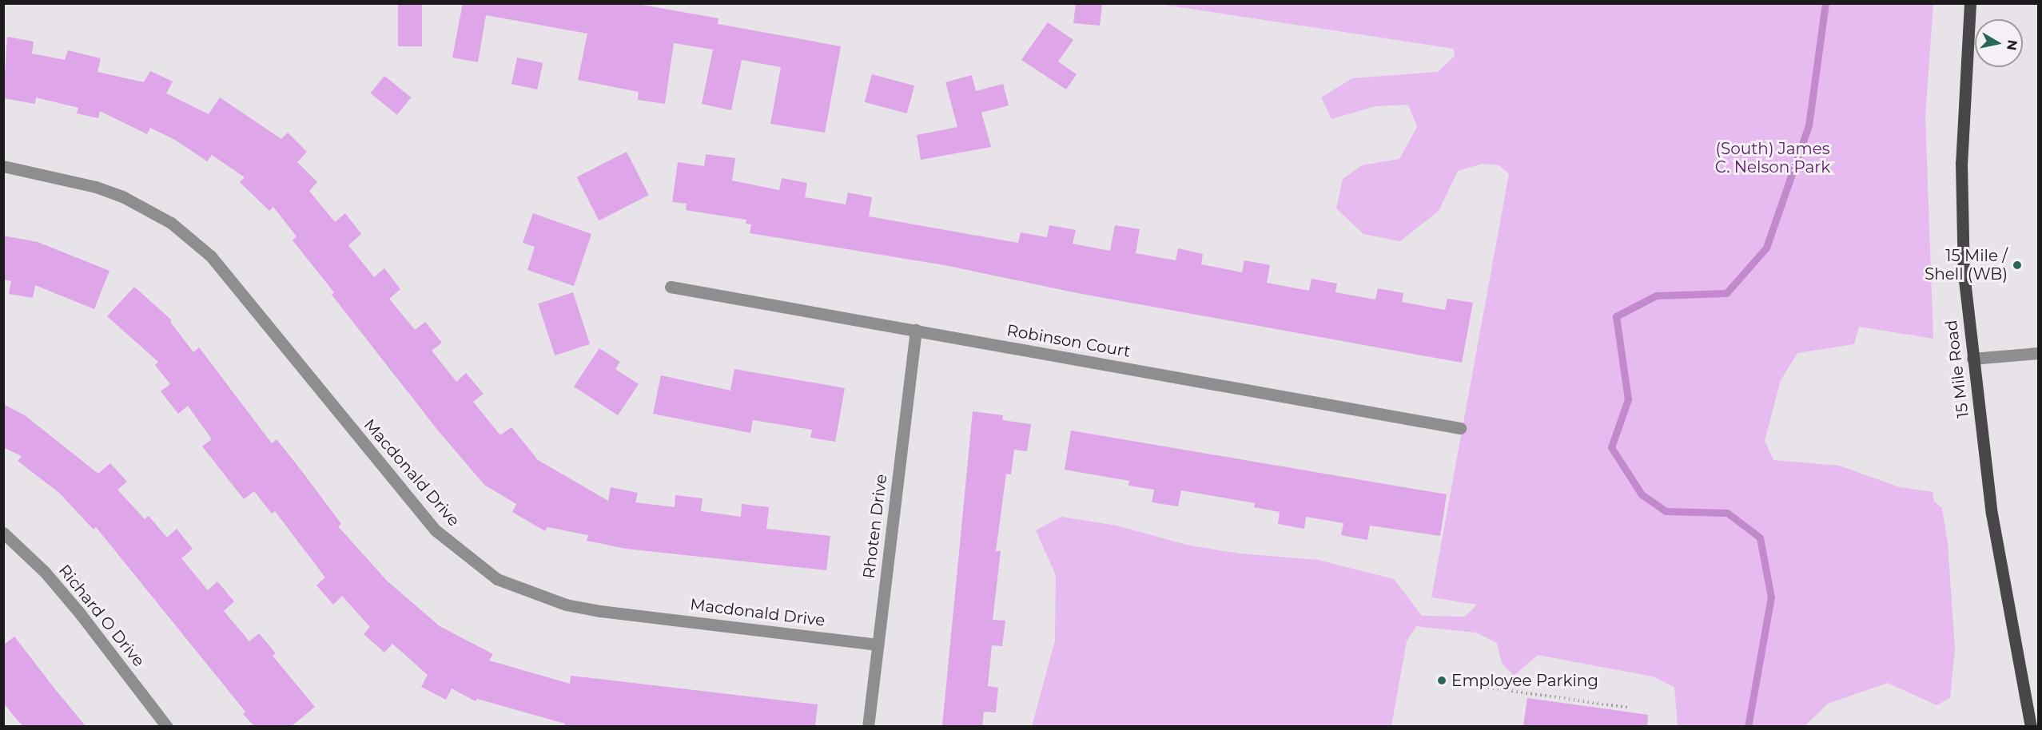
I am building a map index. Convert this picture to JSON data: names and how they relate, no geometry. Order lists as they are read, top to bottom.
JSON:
{
  "streets": {
    "main road": ["15 Mile Road"],
    "street": [
      "Robinson Court",
      "Macdonald Drive",
      "Rhoten Drive",
      "Richard O Drive"
    ]
  },
  "crossings": [
    ["Robinson Court", "Rhoten Drive"],
    ["Macdonald Drive", "Rhoten Drive"]
  ],
  "parks": ["(South) James C. Nelson Park"],
  "places": ["15 Mile / Shell (WB)", "Employee Parking"],
  "north": "right"
}
